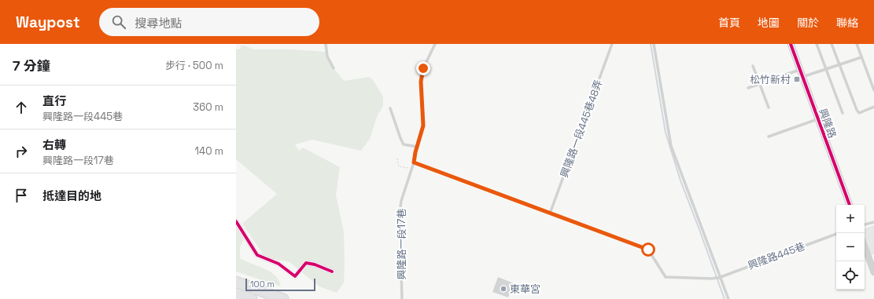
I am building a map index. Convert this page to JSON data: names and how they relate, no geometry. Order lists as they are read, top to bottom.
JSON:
{
  "streets": {
    "street": ["興隆路"],
    "lane": ["興隆路一段445巷48弄", "興隆路一段17巷", "興隆路445巷"]
  },
  "crossings": [
    ["興隆路一段445巷48弄", "興隆路445巷"]
  ],
  "places": {
    "transit": ["松竹新村"],
    "other": ["東華宮"]
  },
  "scale_bar": "100 m",
  "page": {
    "header": "Waypost",
    "search": "搜尋地點",
    "nav": [
      "首頁",
      "地圖",
      "關於",
      "聯絡"
    ],
    "heading": ["7 分鐘", "步行 · 500 m"],
    "list": [
      ["直行", "興隆路一段445巷", "360 m"],
      ["右轉", "興隆路一段17巷", "140 m"],
      "抵達目的地"
    ],
    "map_buttons": ["+", "−"],
    "scale": "100 m"
  }
}
